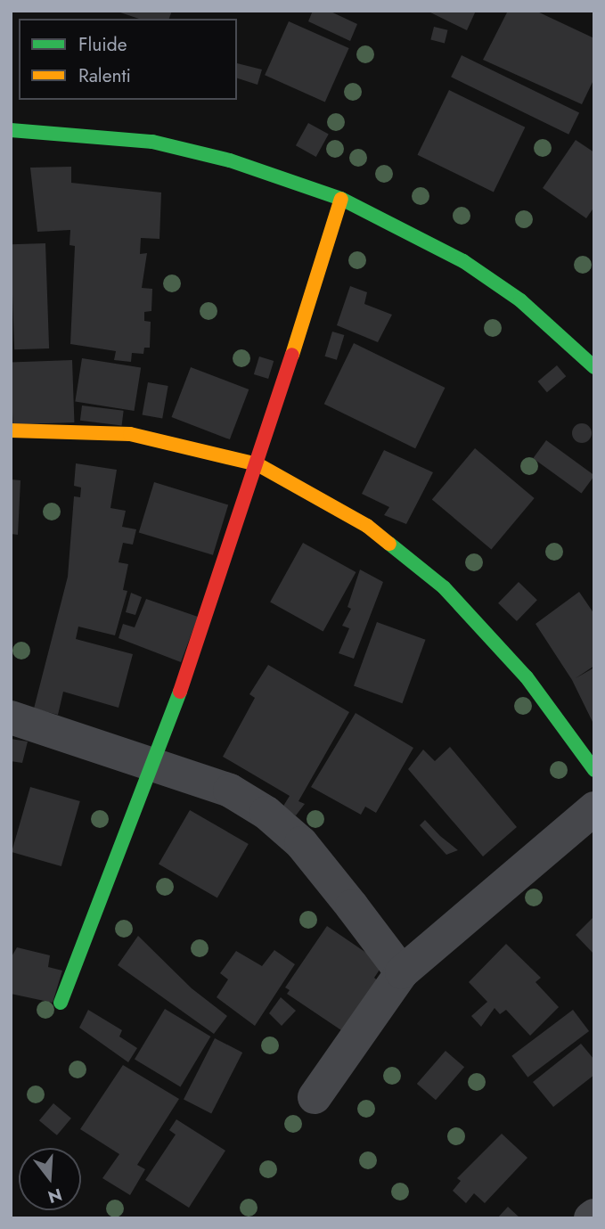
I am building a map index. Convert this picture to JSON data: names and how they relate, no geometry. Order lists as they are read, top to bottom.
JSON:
{
  "legend": ["Fluide", "Ralenti"],
  "north": "bottom"
}
